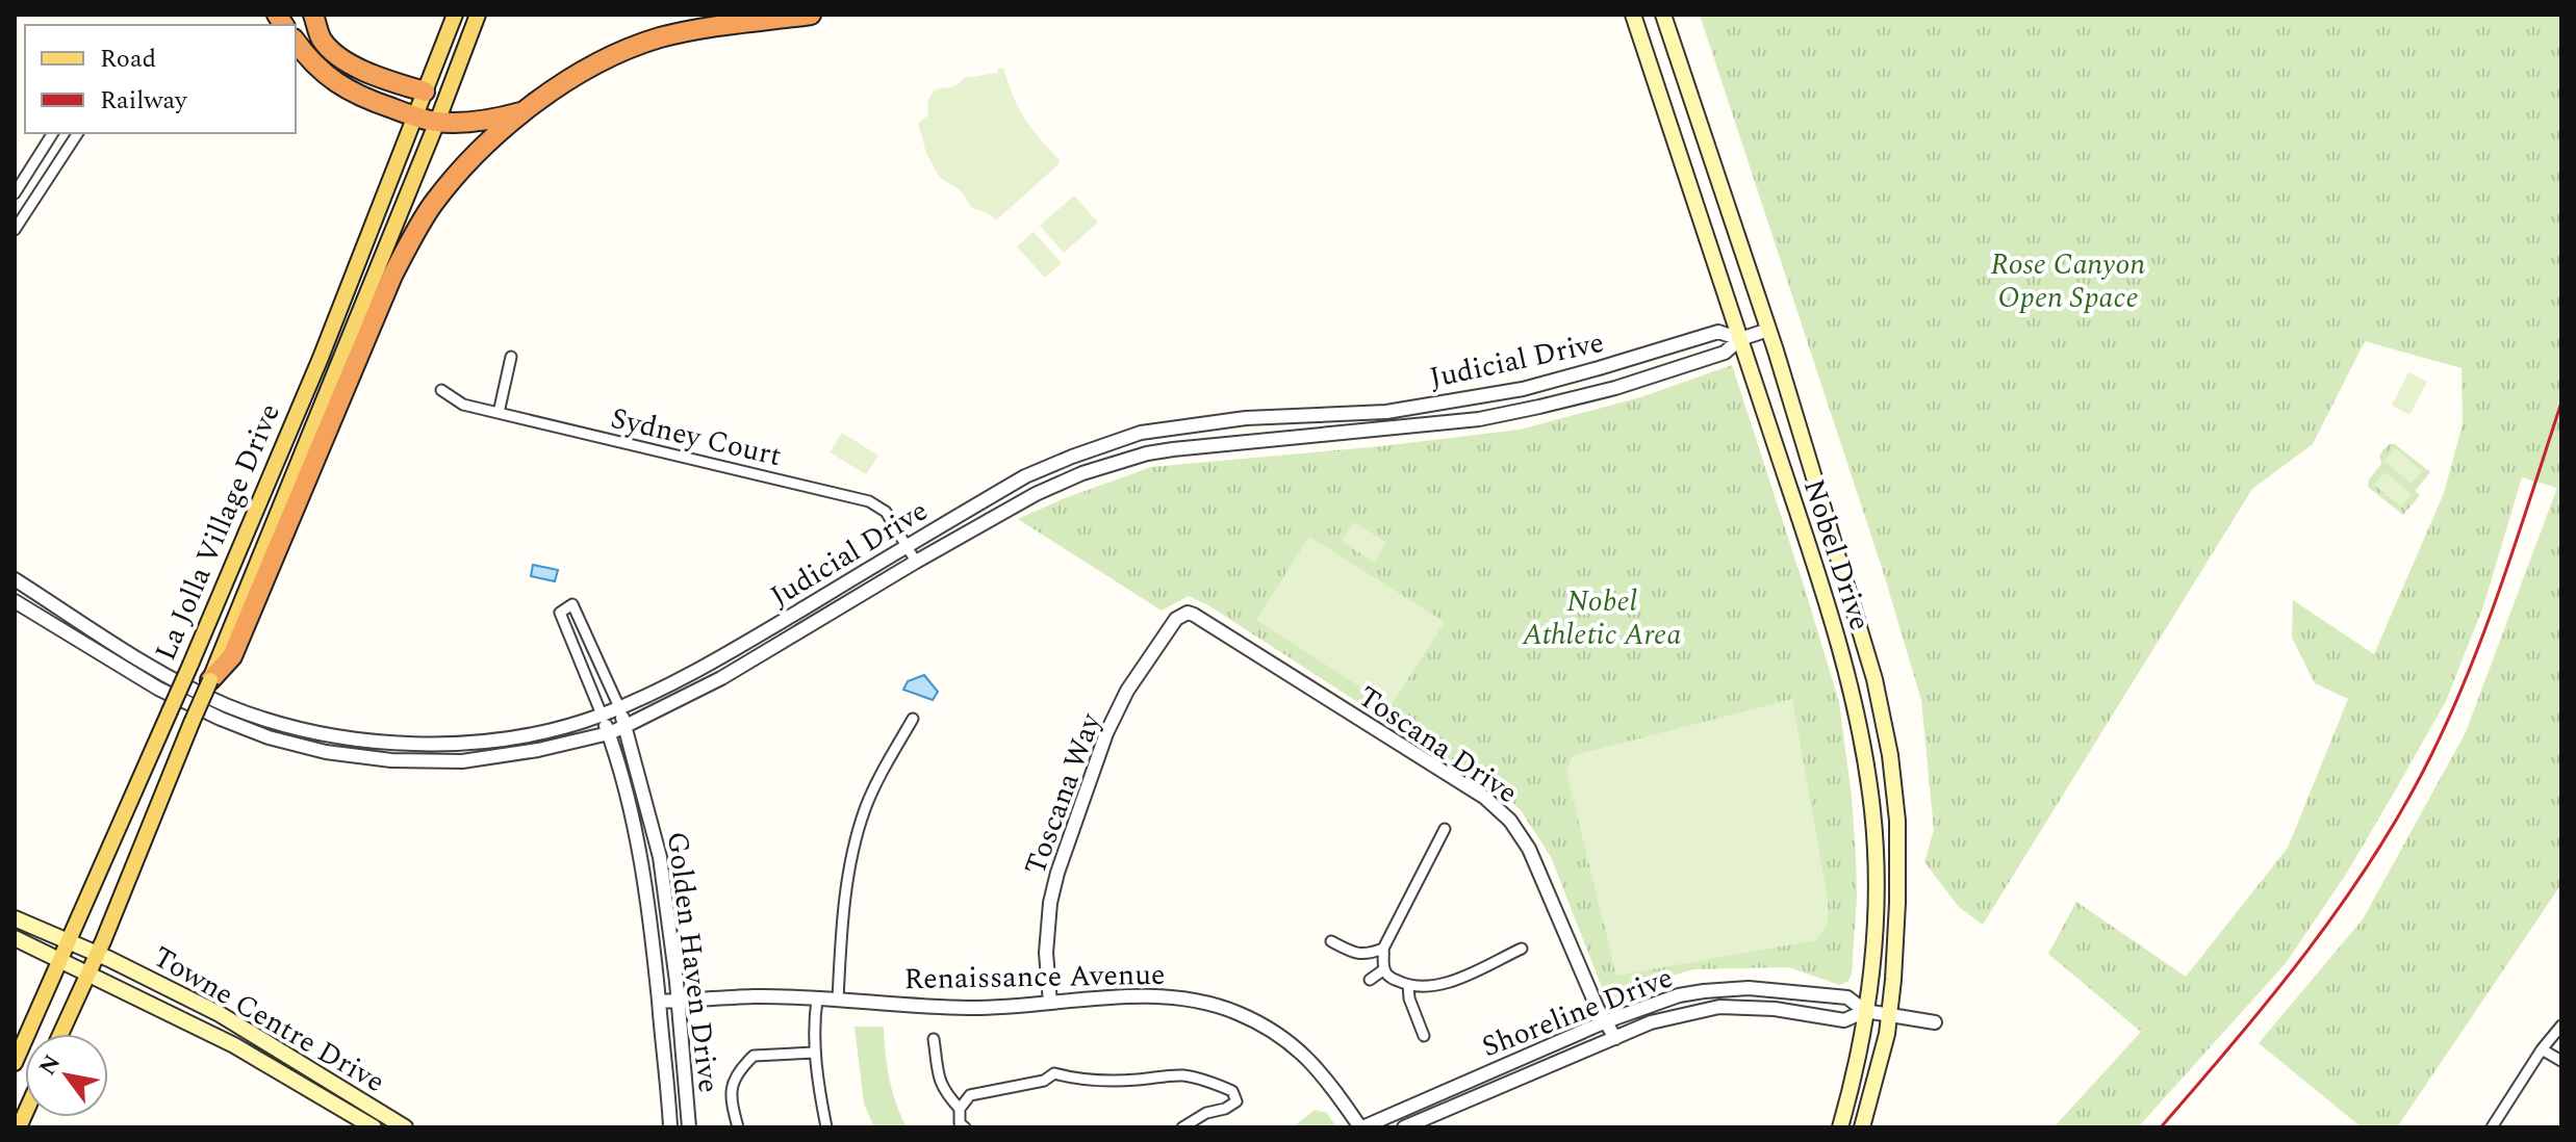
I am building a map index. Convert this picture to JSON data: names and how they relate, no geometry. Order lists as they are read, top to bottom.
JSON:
{
  "streets": {
    "main road": ["La Jolla Village Drive", "Nobel Drive", "Towne Centre Drive"],
    "street": [
      "Judicial Drive",
      "Sydney Court",
      "Toscana Drive",
      "Toscana Way",
      "Golden Haven Drive",
      "Renaissance Avenue",
      "Shoreline Drive"
    ]
  },
  "crossings": [
    ["Judicial Drive", "Sydney Court"],
    ["Judicial Drive", "Nobel Drive"],
    ["Judicial Drive", "Golden Haven Drive"],
    ["La Jolla Village Drive", "Towne Centre Drive"],
    ["Nobel Drive", "Shoreline Drive"],
    ["Toscana Drive", "Toscana Way"],
    ["Toscana Drive", "Shoreline Drive"],
    ["Toscana Way", "Renaissance Avenue"],
    ["Golden Haven Drive", "Renaissance Avenue"],
    ["Renaissance Avenue", "Shoreline Drive"]
  ],
  "parks": ["Rose Canyon Open Space", "Nobel Athletic Area"],
  "legend": ["Road", "Railway"],
  "north": "top left"
}
